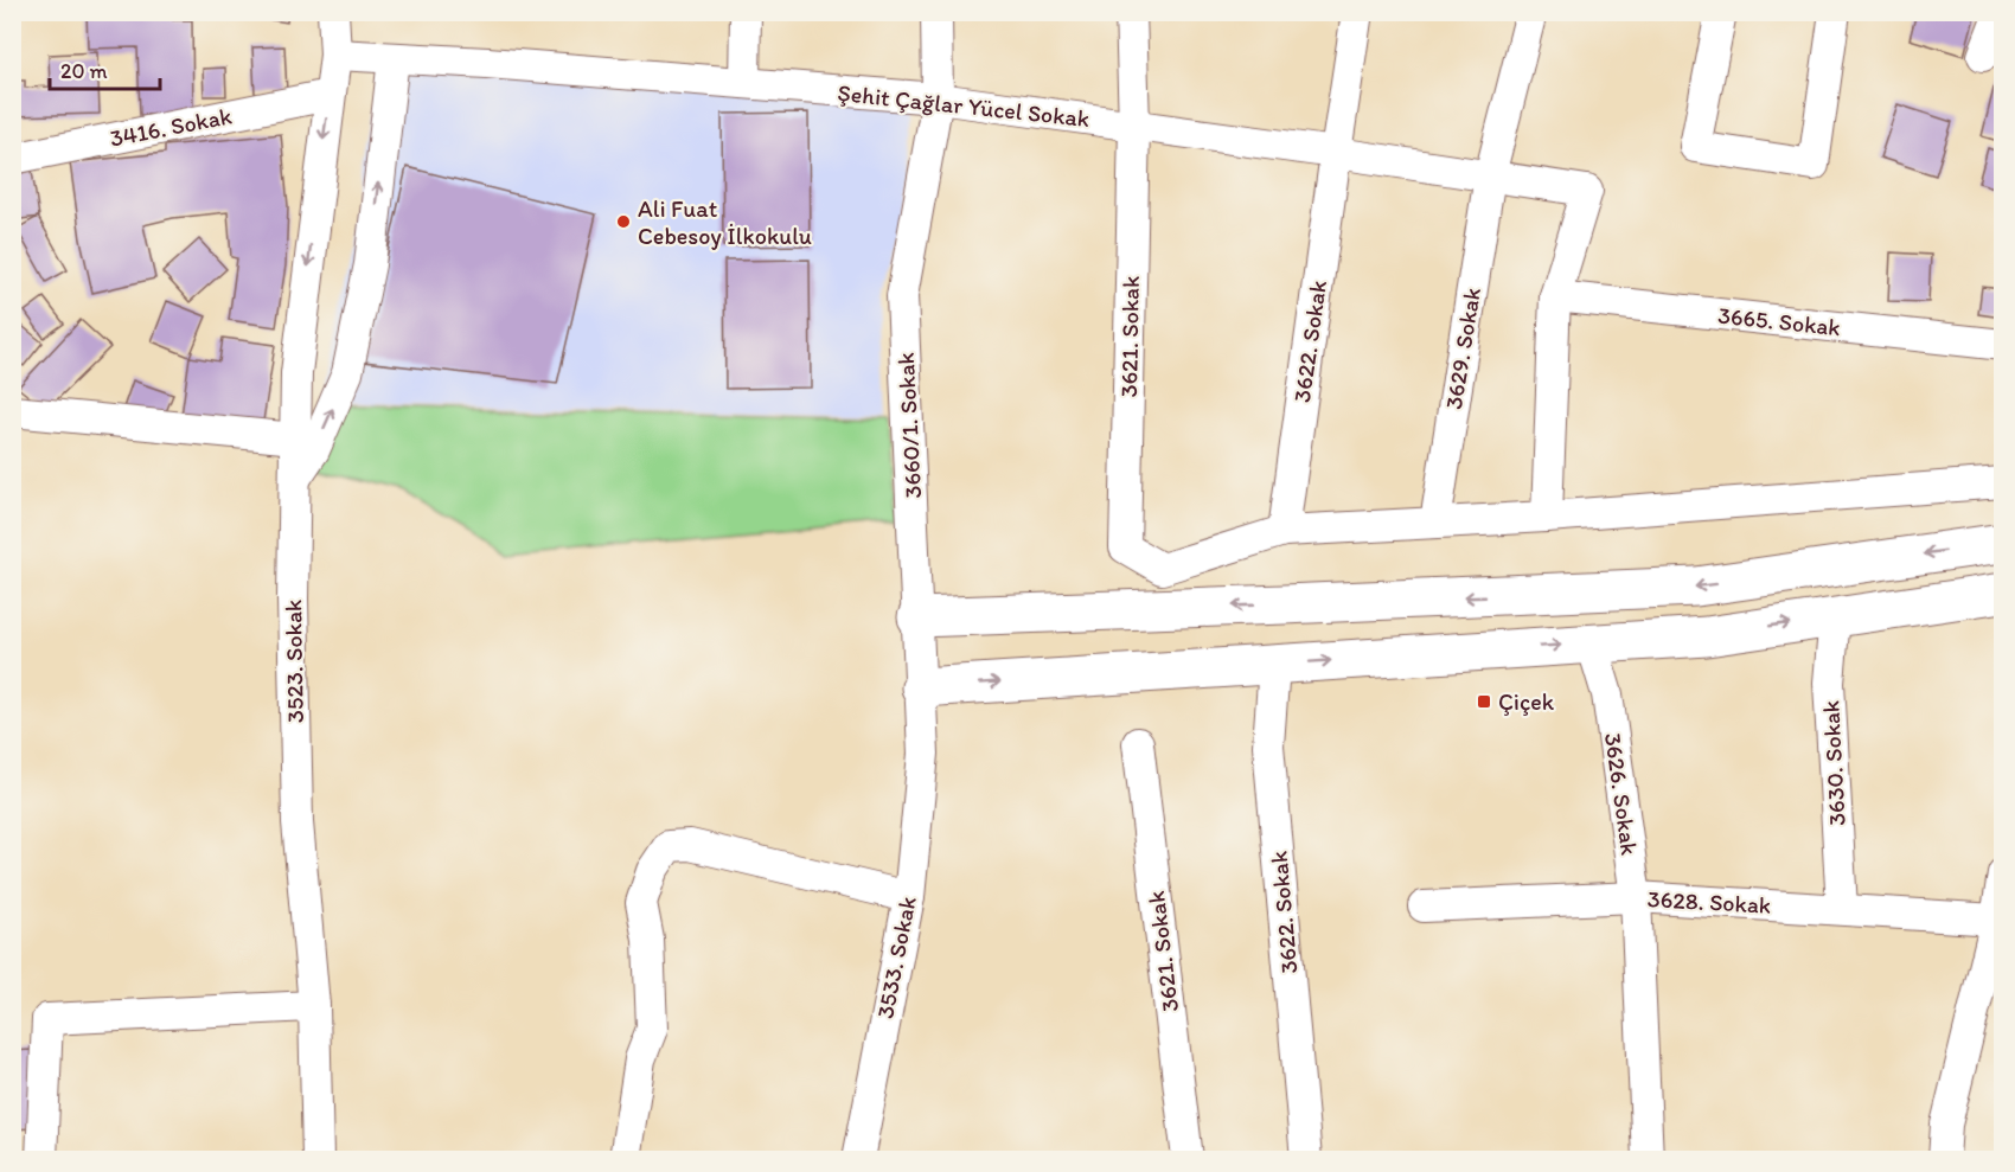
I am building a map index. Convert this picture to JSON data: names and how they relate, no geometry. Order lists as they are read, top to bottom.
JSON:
{
  "streets": {
    "street": [
      "Şehit Çağlar Yücel Sokak",
      "3416. Sokak",
      "3665. Sokak",
      "3621. Sokak",
      "3622. Sokak",
      "3629. Sokak",
      "3660/1. Sokak",
      "3523. Sokak",
      "3630. Sokak",
      "3626. Sokak",
      "3628. Sokak",
      "3533. Sokak"
    ]
  },
  "crossings": [
    ["Şehit Çağlar Yücel Sokak", "3665. Sokak"],
    ["Şehit Çağlar Yücel Sokak", "3621. Sokak"],
    ["Şehit Çağlar Yücel Sokak", "3622. Sokak"],
    ["Şehit Çağlar Yücel Sokak", "3629. Sokak"],
    ["Şehit Çağlar Yücel Sokak", "3660/1. Sokak"],
    ["Şehit Çağlar Yücel Sokak", "3523. Sokak"],
    ["3416. Sokak", "3523. Sokak"],
    ["3621. Sokak", "3622. Sokak"],
    ["3660/1. Sokak", "3533. Sokak"],
    ["3630. Sokak", "3628. Sokak"],
    ["3626. Sokak", "3628. Sokak"]
  ],
  "places": {
    "other": ["Ali Fuat Cebesoy İlkokulu"],
    "transit": ["Çiçek"]
  },
  "scale_bar": "20 m"
}
